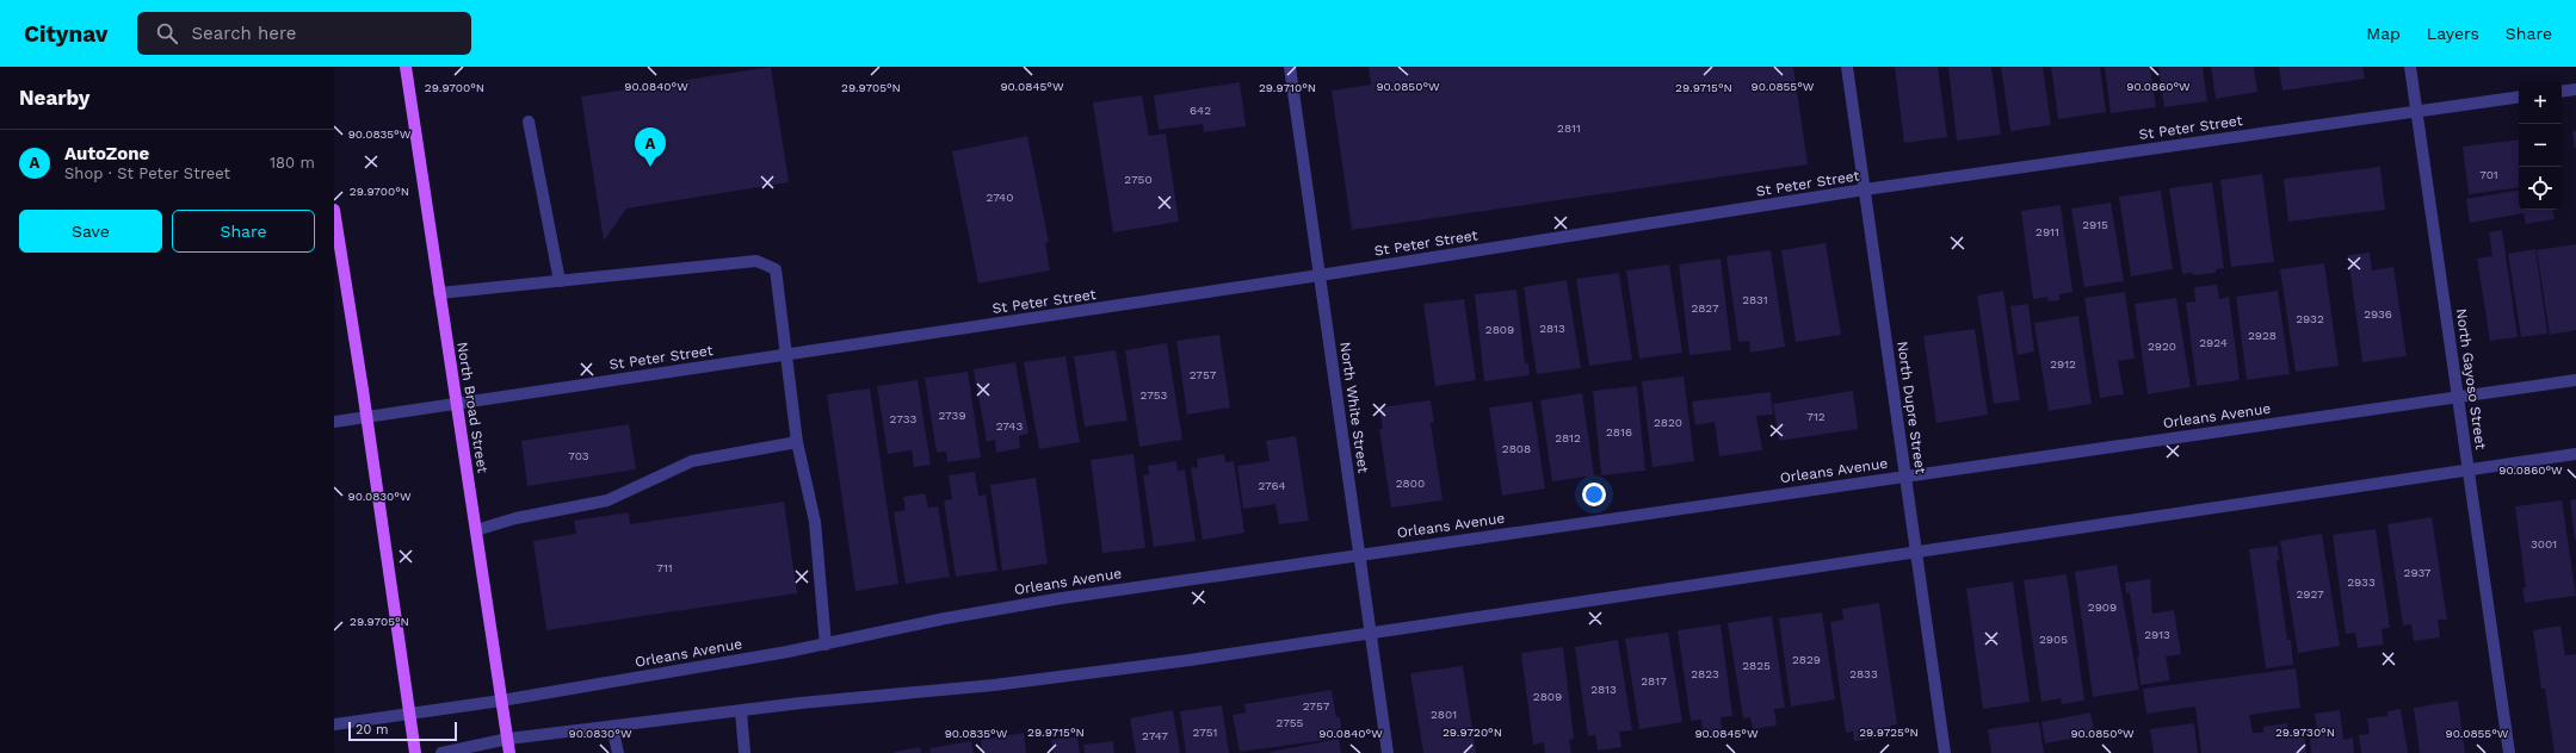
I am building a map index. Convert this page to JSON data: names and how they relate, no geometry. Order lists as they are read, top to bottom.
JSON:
{
  "streets": {
    "main road": ["North Broad Street"],
    "street": [
      "St Peter Street",
      "North Gayoso Street",
      "North White Street",
      "North Dupre Street",
      "Orleans Avenue"
    ]
  },
  "crossings": [
    ["St Peter Street", "North Gayoso Street"],
    ["St Peter Street", "North Broad Street"],
    ["St Peter Street", "North White Street"],
    ["St Peter Street", "North Dupre Street"],
    ["North Gayoso Street", "Orleans Avenue"],
    ["North Broad Street", "Orleans Avenue"],
    ["North White Street", "Orleans Avenue"],
    ["North Dupre Street", "Orleans Avenue"]
  ],
  "house_numbers": [
    "642",
    "2811",
    "701",
    "2750",
    "2740",
    "2915",
    "2911",
    "2831",
    "2827",
    "2936",
    "2932",
    "2813",
    "2809",
    "2928",
    "2924",
    "2920",
    "2912",
    "2757",
    "2753",
    "2739",
    "712",
    "2733",
    "2820",
    "2743",
    "2816",
    "2812",
    "2808",
    "703",
    "2800",
    "2764",
    "3001",
    "711",
    "2937",
    "2933",
    "2927",
    "2909",
    "2913",
    "2905",
    "2829",
    "2825",
    "2823",
    "2833",
    "2817",
    "2813",
    "2809",
    "2757",
    "2801",
    "2755",
    "2751",
    "2747"
  ],
  "scale_bar": "20 m",
  "page": {
    "header": "Citynav",
    "search": "Search here",
    "nav": ["Map", "Layers", "Share"],
    "heading": "Nearby",
    "map_buttons": ["+", "−"],
    "pins": "A",
    "list": [
      {
        "mark": "A",
        "name": "AutoZone",
        "note": "Shop · St Peter Street",
        "value": "180 m"
      }
    ],
    "buttons": ["Save", "Share"],
    "scale": "20 m"
  },
  "coordinates": [
    "90.0845°W",
    "90.0855°W",
    "90.0840°W",
    "90.0850°W",
    "90.0860°W",
    "29.9700°N",
    "29.9705°N",
    "29.9710°N",
    "29.9715°N",
    "90.0835°W",
    "90.0830°W",
    "29.9720°N",
    "29.9725°N",
    "29.9730°N"
  ]
}
